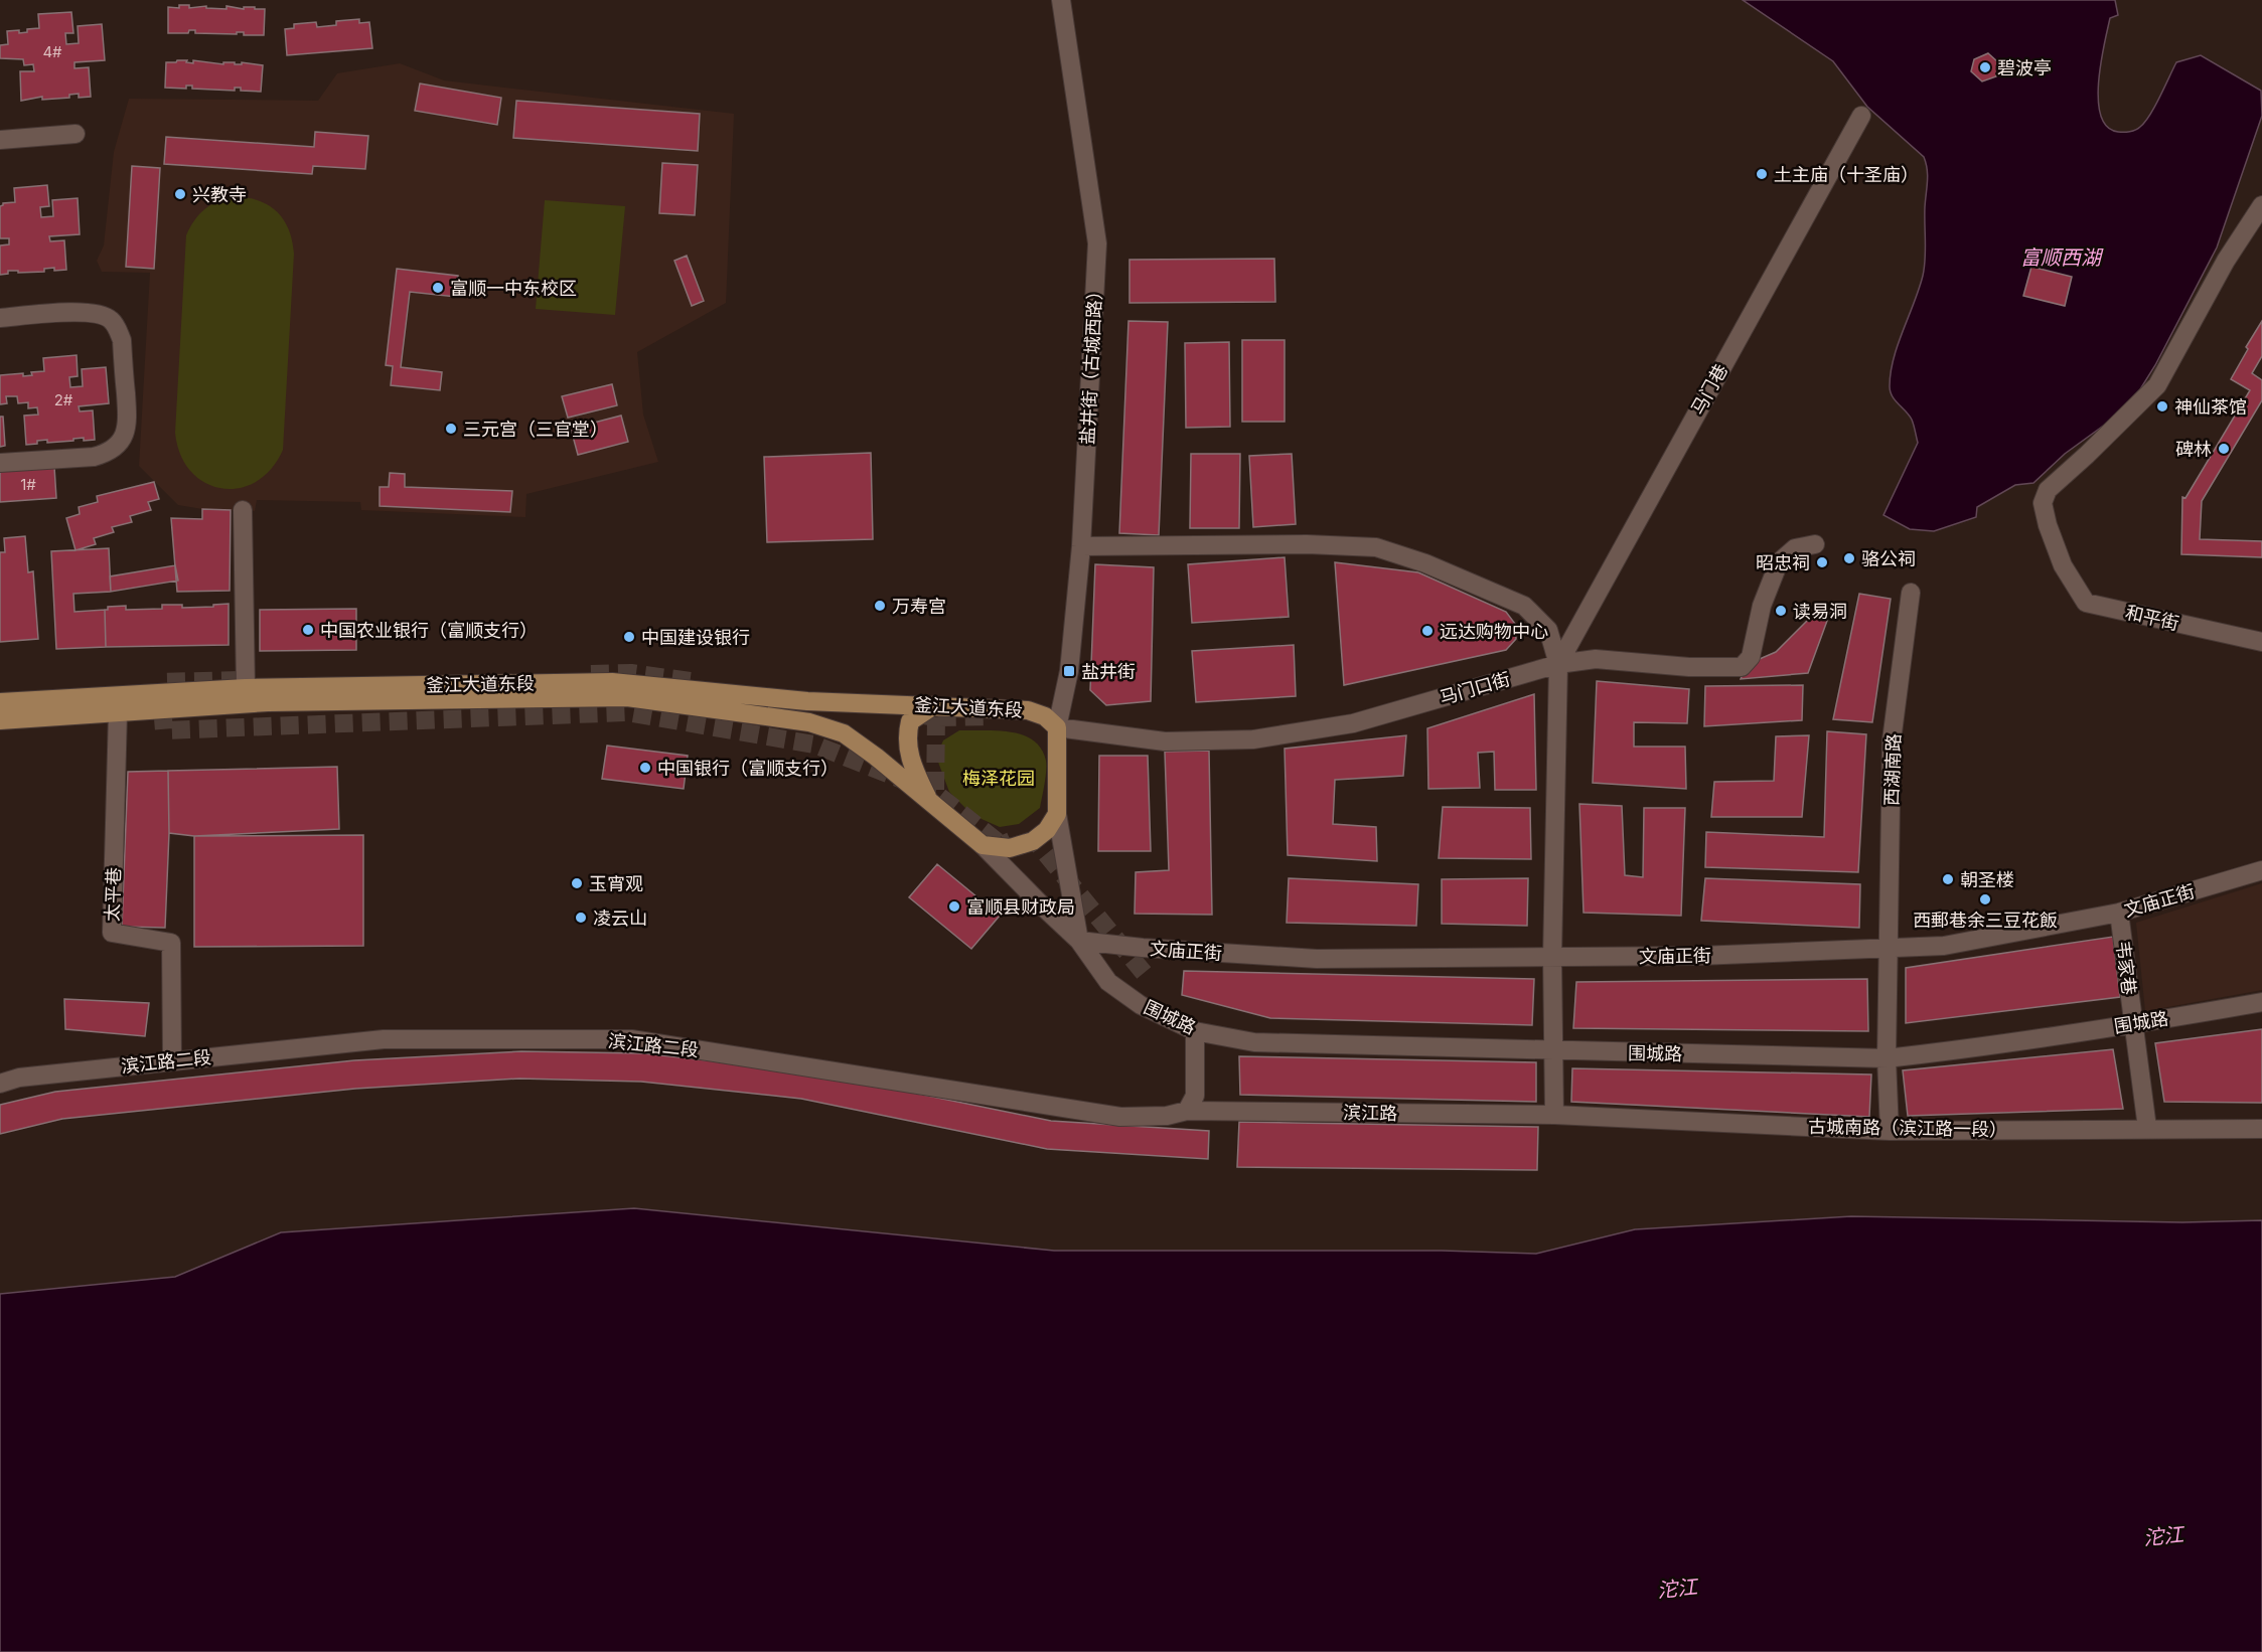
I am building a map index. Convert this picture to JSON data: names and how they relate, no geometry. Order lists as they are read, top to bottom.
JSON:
{
  "streets": {
    "main road": ["釜江大道东段"],
    "street": [
      "盐井街（古城西路）",
      "马门巷",
      "和平街",
      "马门口街",
      "西湖南路",
      "太平巷",
      "文庙正街",
      "韦家巷",
      "围城路",
      "滨江路二段",
      "滨江路",
      "古城南路（滨江路一段）"
    ]
  },
  "crossings": [
    ["盐井街（古城西路）", "釜江大道东段"],
    ["盐井街（古城西路）", "马门口街"],
    ["马门巷", "马门口街"],
    ["釜江大道东段", "马门口街"],
    ["釜江大道东段", "太平巷"],
    ["西湖南路", "文庙正街"],
    ["西湖南路", "围城路"],
    ["西湖南路", "古城南路（滨江路一段）"],
    ["太平巷", "滨江路二段"],
    ["文庙正街", "韦家巷"],
    ["文庙正街", "围城路"],
    ["韦家巷", "围城路"],
    ["韦家巷", "古城南路（滨江路一段）"],
    ["滨江路二段", "滨江路"],
    ["滨江路", "古城南路（滨江路一段）"]
  ],
  "water": ["富顺西湖", "沱江"],
  "parks": ["梅泽花园"],
  "places": {
    "other": [
      "碧波亭",
      "土主庙（十圣庙）",
      "兴教寺",
      "富顺一中东校区",
      "神仙茶馆",
      "三元宫（三官堂）",
      "碑林",
      "骆公祠",
      "昭忠祠",
      "万寿宫",
      "读易洞",
      "中国农业银行（富顺支行）",
      "远达购物中心",
      "中国建设银行",
      "中国银行（富顺支行）",
      "朝圣楼",
      "玉宵观",
      "西郵巷余三豆花飯",
      "富顺县财政局",
      "凌云山"
    ],
    "transit": ["盐井街"]
  },
  "house_numbers": ["4#", "2#", "1#"]
}
